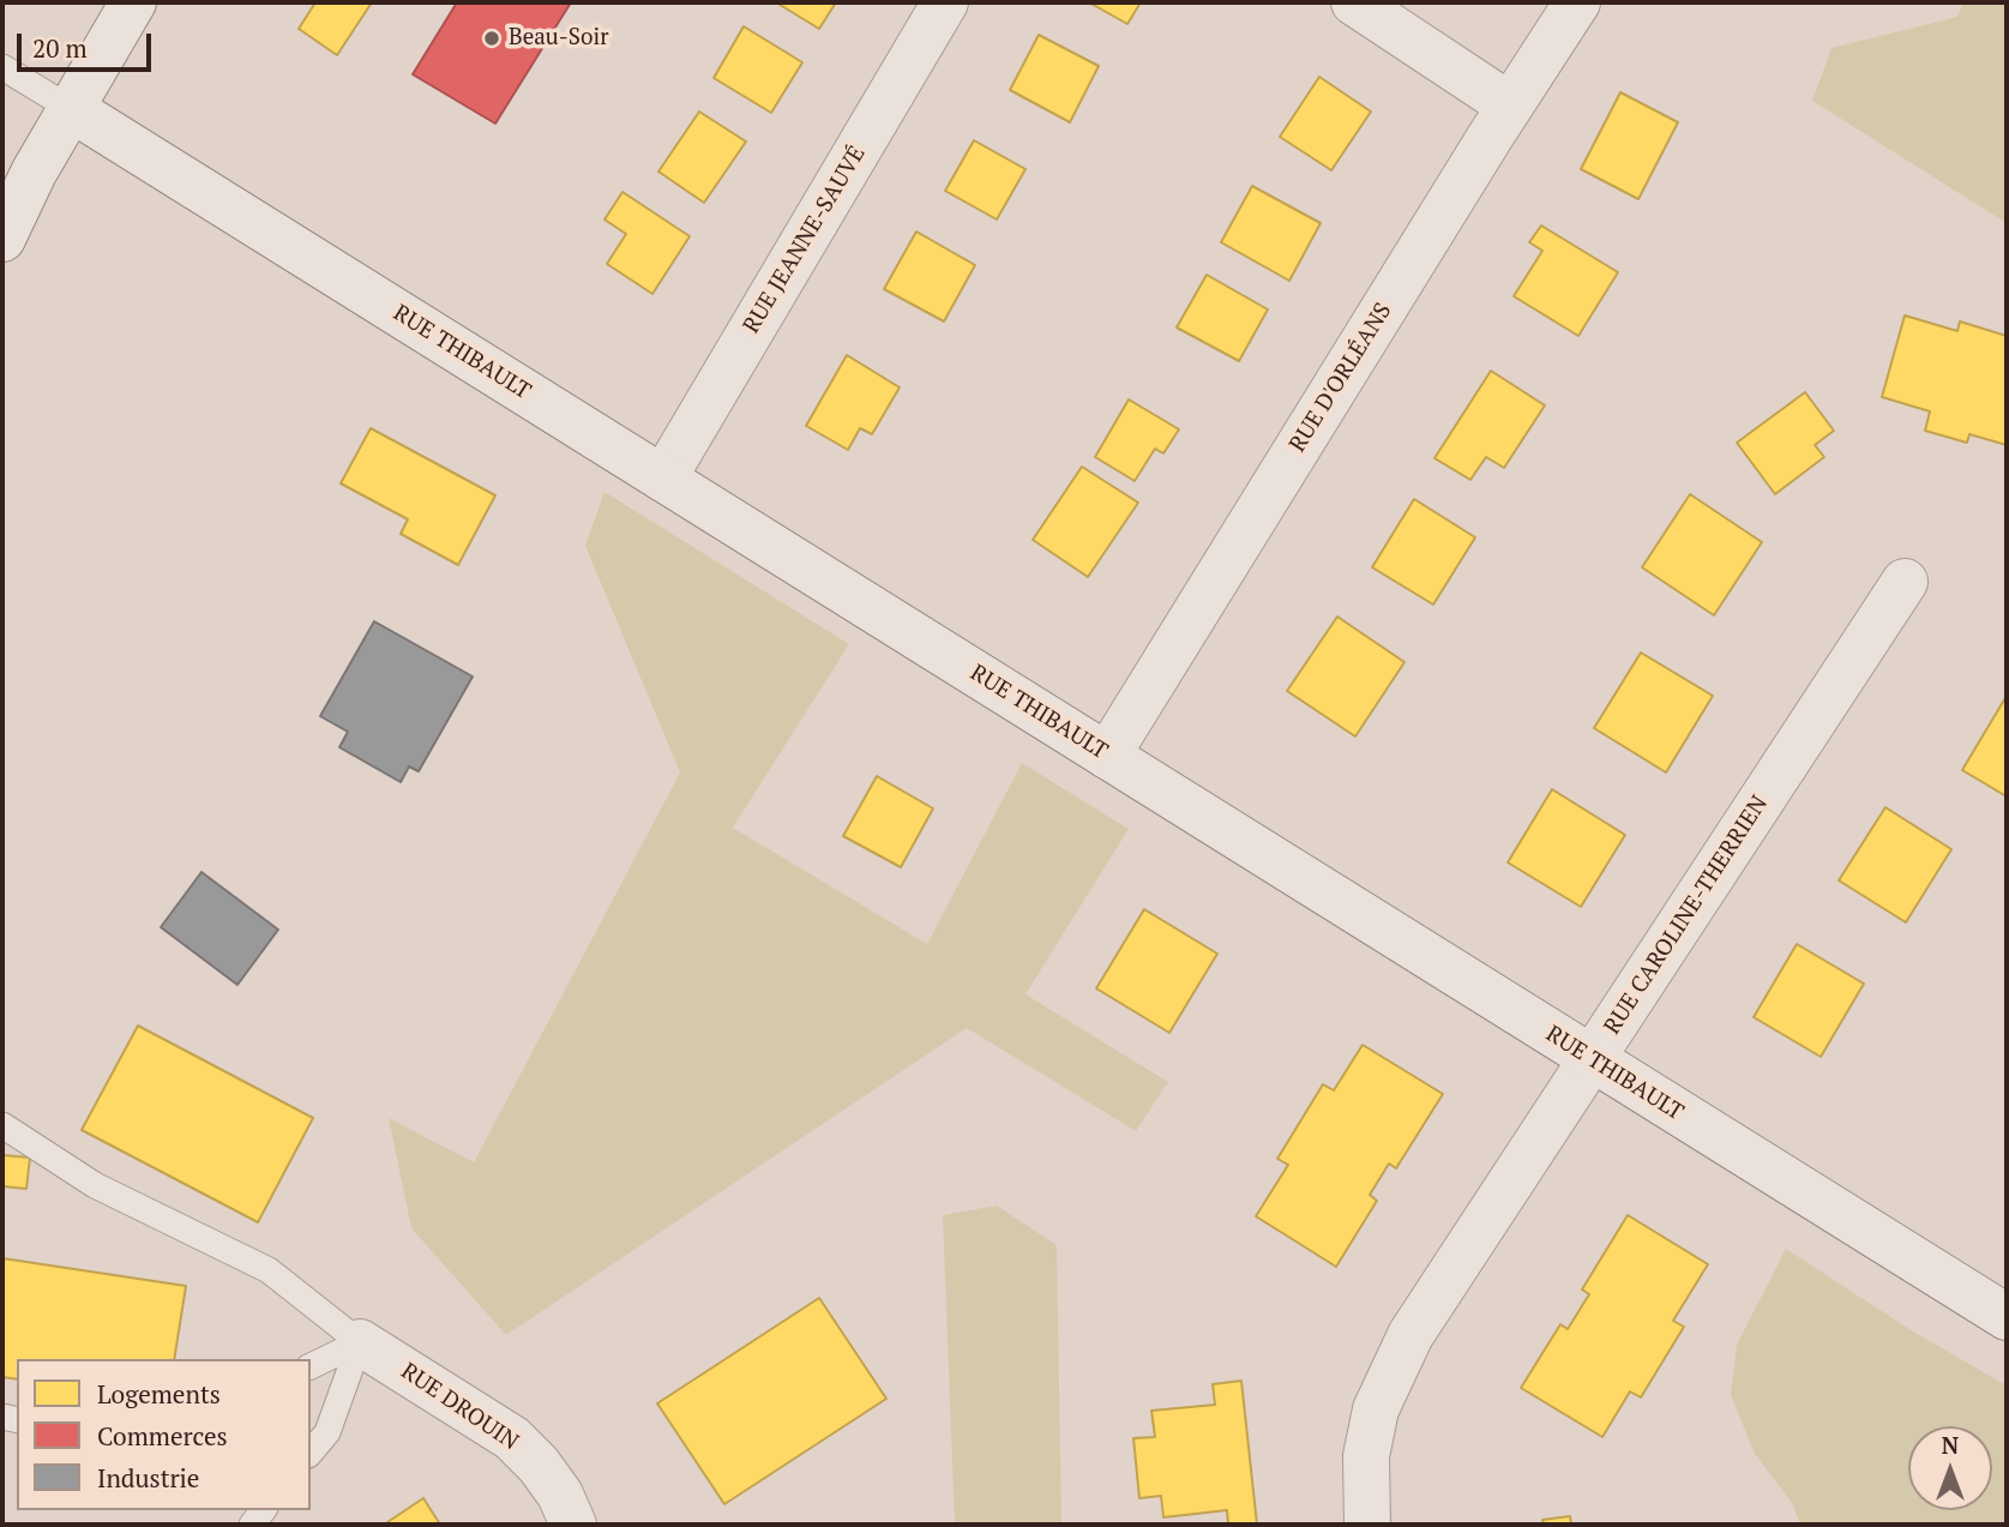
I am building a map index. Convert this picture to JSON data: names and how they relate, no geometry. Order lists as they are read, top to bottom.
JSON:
{
  "streets": {
    "street": [
      "RUE JEANNE-SAUVÉ",
      "RUE THIBAULT",
      "RUE D'ORLÉANS",
      "RUE CAROLINE-THERRIEN",
      "RUE DROUIN"
    ]
  },
  "crossings": [
    ["RUE JEANNE-SAUVÉ", "RUE THIBAULT"],
    ["RUE THIBAULT", "RUE D'ORLÉANS"],
    ["RUE THIBAULT", "RUE CAROLINE-THERRIEN"]
  ],
  "places": ["Beau-Soir"],
  "legend": ["Logements", "Commerces", "Industrie"],
  "scale_bar": "20 m",
  "north": "top"
}
